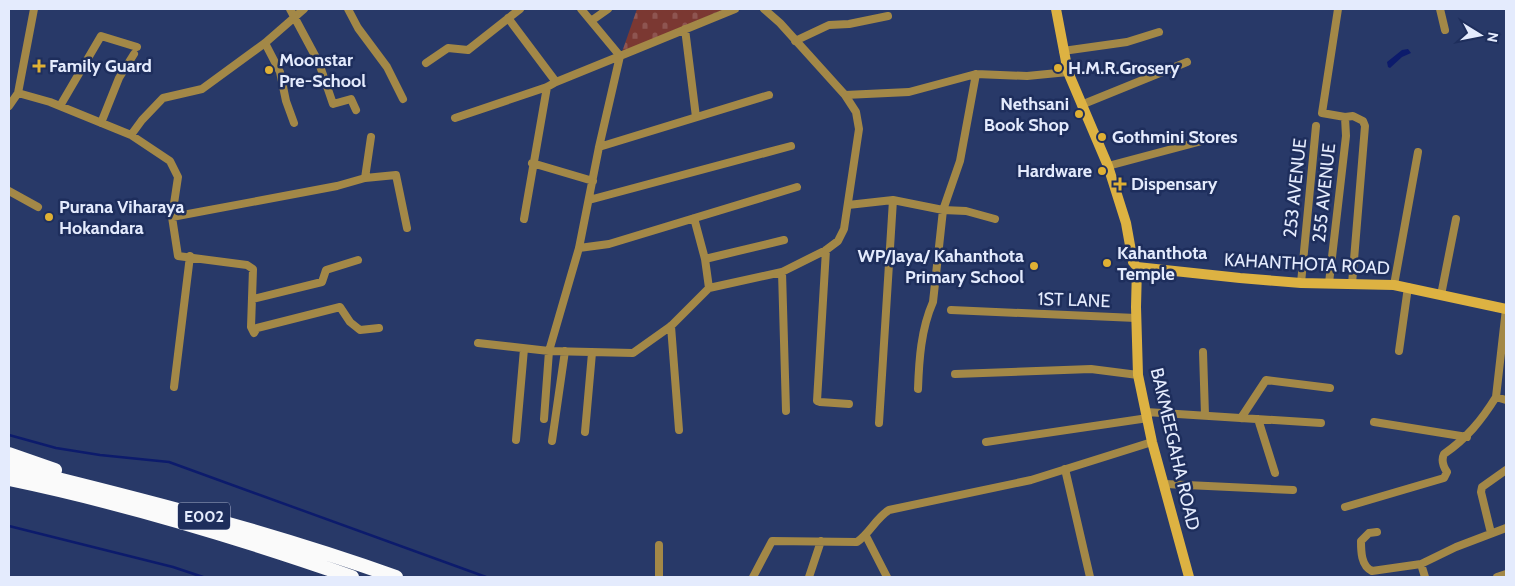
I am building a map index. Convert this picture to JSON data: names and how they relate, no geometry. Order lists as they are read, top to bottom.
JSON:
{
  "streets": {
    "highway": ["E002"],
    "main road": ["KAHANTHOTA ROAD", "BAKMEEGAHA ROAD"],
    "street": ["253 AVENUE", "255 AVENUE", "1ST LANE"]
  },
  "crossings": [
    ["253 AVENUE", "KAHANTHOTA ROAD"],
    ["255 AVENUE", "KAHANTHOTA ROAD"],
    ["KAHANTHOTA ROAD", "BAKMEEGAHA ROAD"],
    ["1ST LANE", "BAKMEEGAHA ROAD"]
  ],
  "places": {
    "health": ["Family Guard", "Dispensary"],
    "other": [
      "H.M.R.Grosery",
      "Moonstar Pre-School",
      "Nethsani Book Shop",
      "Gothmini Stores",
      "Hardware",
      "Purana Viharaya Hokandara",
      "Kahanthota Temple",
      "WP/Jaya/ Kahanthota Primary School"
    ]
  },
  "north": "right"
}
